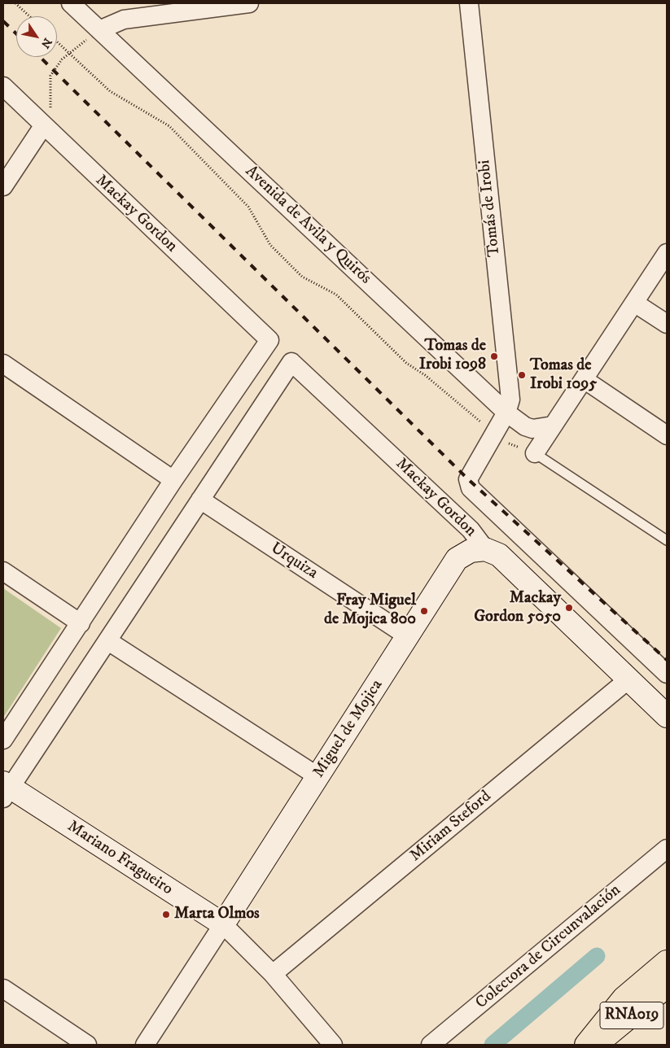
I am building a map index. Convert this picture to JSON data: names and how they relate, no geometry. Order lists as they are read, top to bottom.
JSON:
{
  "streets": {
    "highway": ["RNA019"],
    "main road": ["Mackay Gordon", "Miguel de Mojica", "Mariano Fragueiro"],
    "street": [
      "Tomás de Irobi",
      "Avenida de Avila y Quirós",
      "Urquiza",
      "Miriam Steford",
      "Colectora de Circunvalación"
    ]
  },
  "crossings": [
    ["Tomás de Irobi", "Avenida de Avila y Quirós"],
    ["Mackay Gordon", "Urquiza"],
    ["Mackay Gordon", "Miguel de Mojica"],
    ["Mackay Gordon", "Miriam Steford"],
    ["Urquiza", "Miguel de Mojica"],
    ["Miguel de Mojica", "Mariano Fragueiro"],
    ["Miriam Steford", "Mariano Fragueiro"]
  ],
  "places": [
    "Tomas de Irobi 1098",
    "Tomas de Irobi 1095",
    "Mackay Gordon 5050",
    "Fray Miguel de Mojica 800",
    "Marta Olmos"
  ],
  "north": "bottom right"
}
